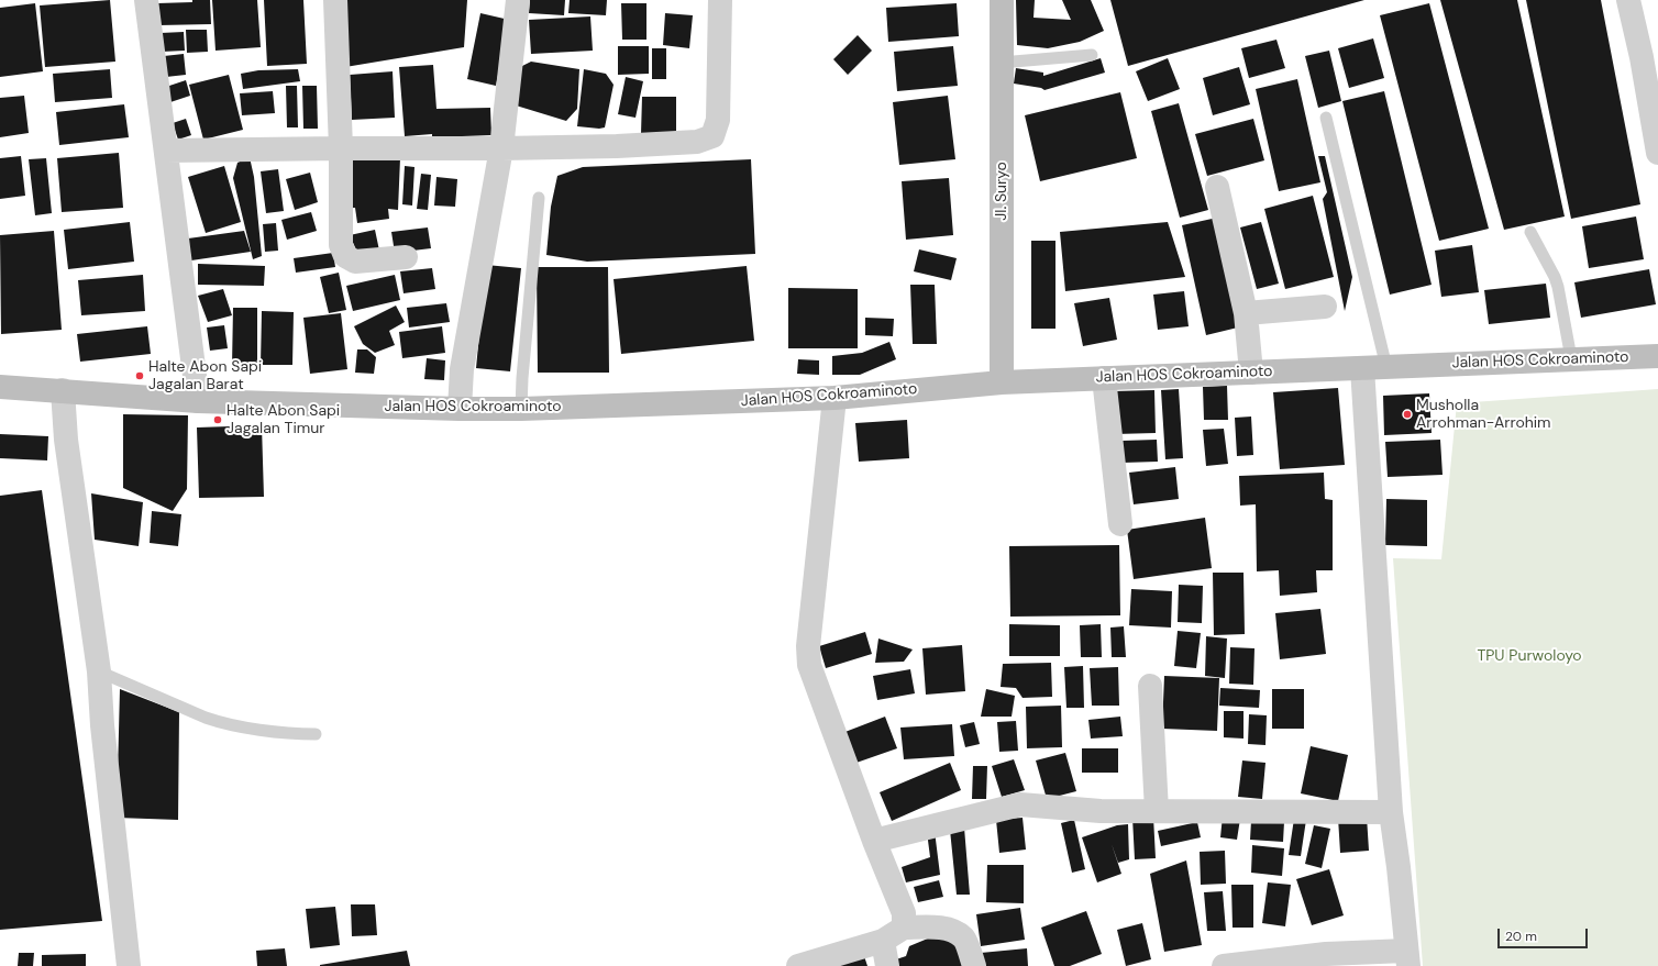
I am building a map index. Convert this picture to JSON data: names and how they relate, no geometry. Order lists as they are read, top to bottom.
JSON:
{
  "streets": {
    "main road": ["Jl. Suryo", "Jalan HOS Cokroaminoto"]
  },
  "crossings": [
    ["Jl. Suryo", "Jalan HOS Cokroaminoto"]
  ],
  "parks": ["TPU Purwoloyo"],
  "places": ["Halte Abon Sapi Jagalan Barat", "Musholla Arrohman-Arrohim", "Halte Abon Sapi Jagalan Timur"],
  "scale_bar": "20 m"
}
